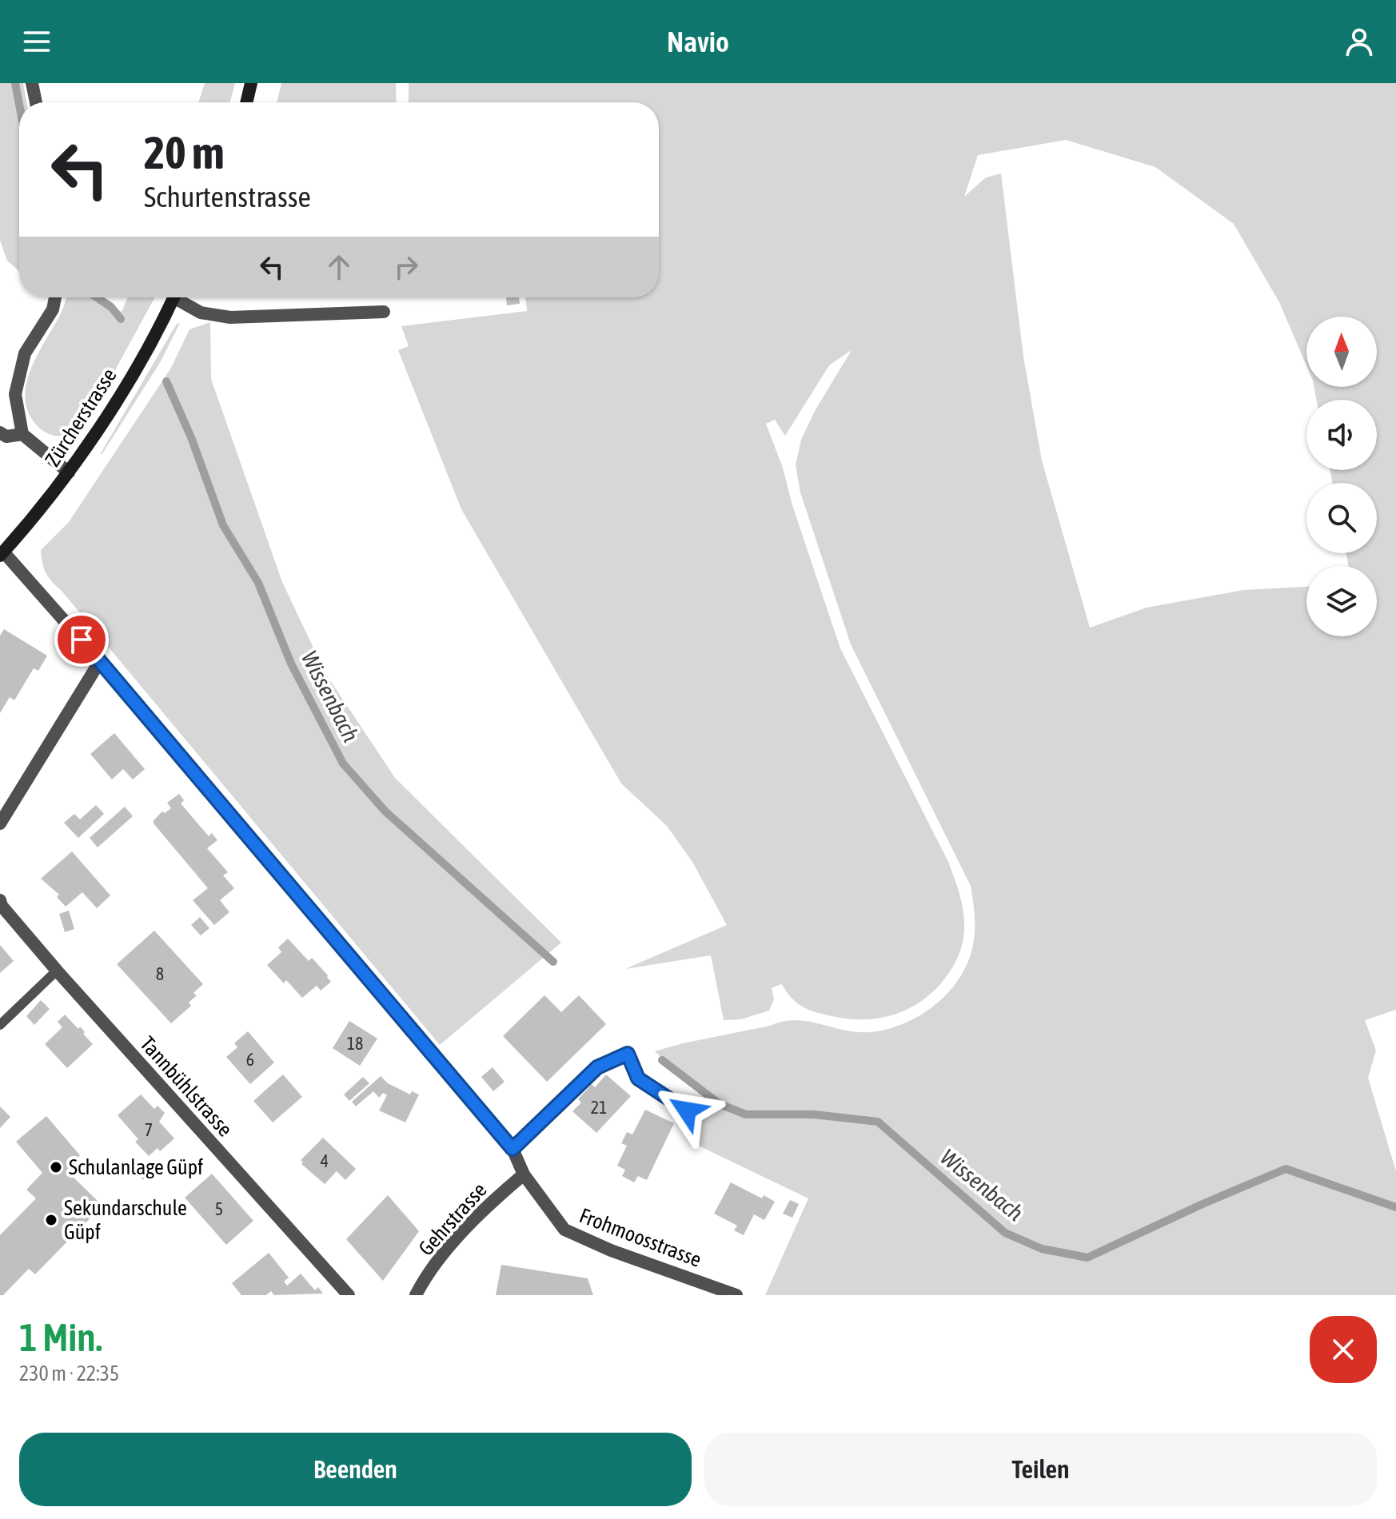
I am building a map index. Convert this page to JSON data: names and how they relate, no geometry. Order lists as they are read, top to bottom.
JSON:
{
  "streets": {
    "main road": ["Zürcherstrasse"],
    "street": ["Tannbühlstrasse", "Gehrstrasse", "Frohmoosstrasse"]
  },
  "crossings": [
    ["Zürcherstrasse", "Frohmoosstrasse"],
    ["Gehrstrasse", "Frohmoosstrasse"]
  ],
  "water": ["Wissenbach"],
  "places": ["Schulanlage Güpf", "Sekundarschule Güpf"],
  "house_numbers": [
    "8",
    "18",
    "6",
    "21",
    "7",
    "4",
    "5"
  ],
  "north": "top",
  "page": {
    "header": "Navio",
    "turn": ["20 m", "Schurtenstrasse"],
    "heading": ["1 Min.", "230 m · 22:35"],
    "buttons": ["Beenden", "Teilen"]
  }
}
